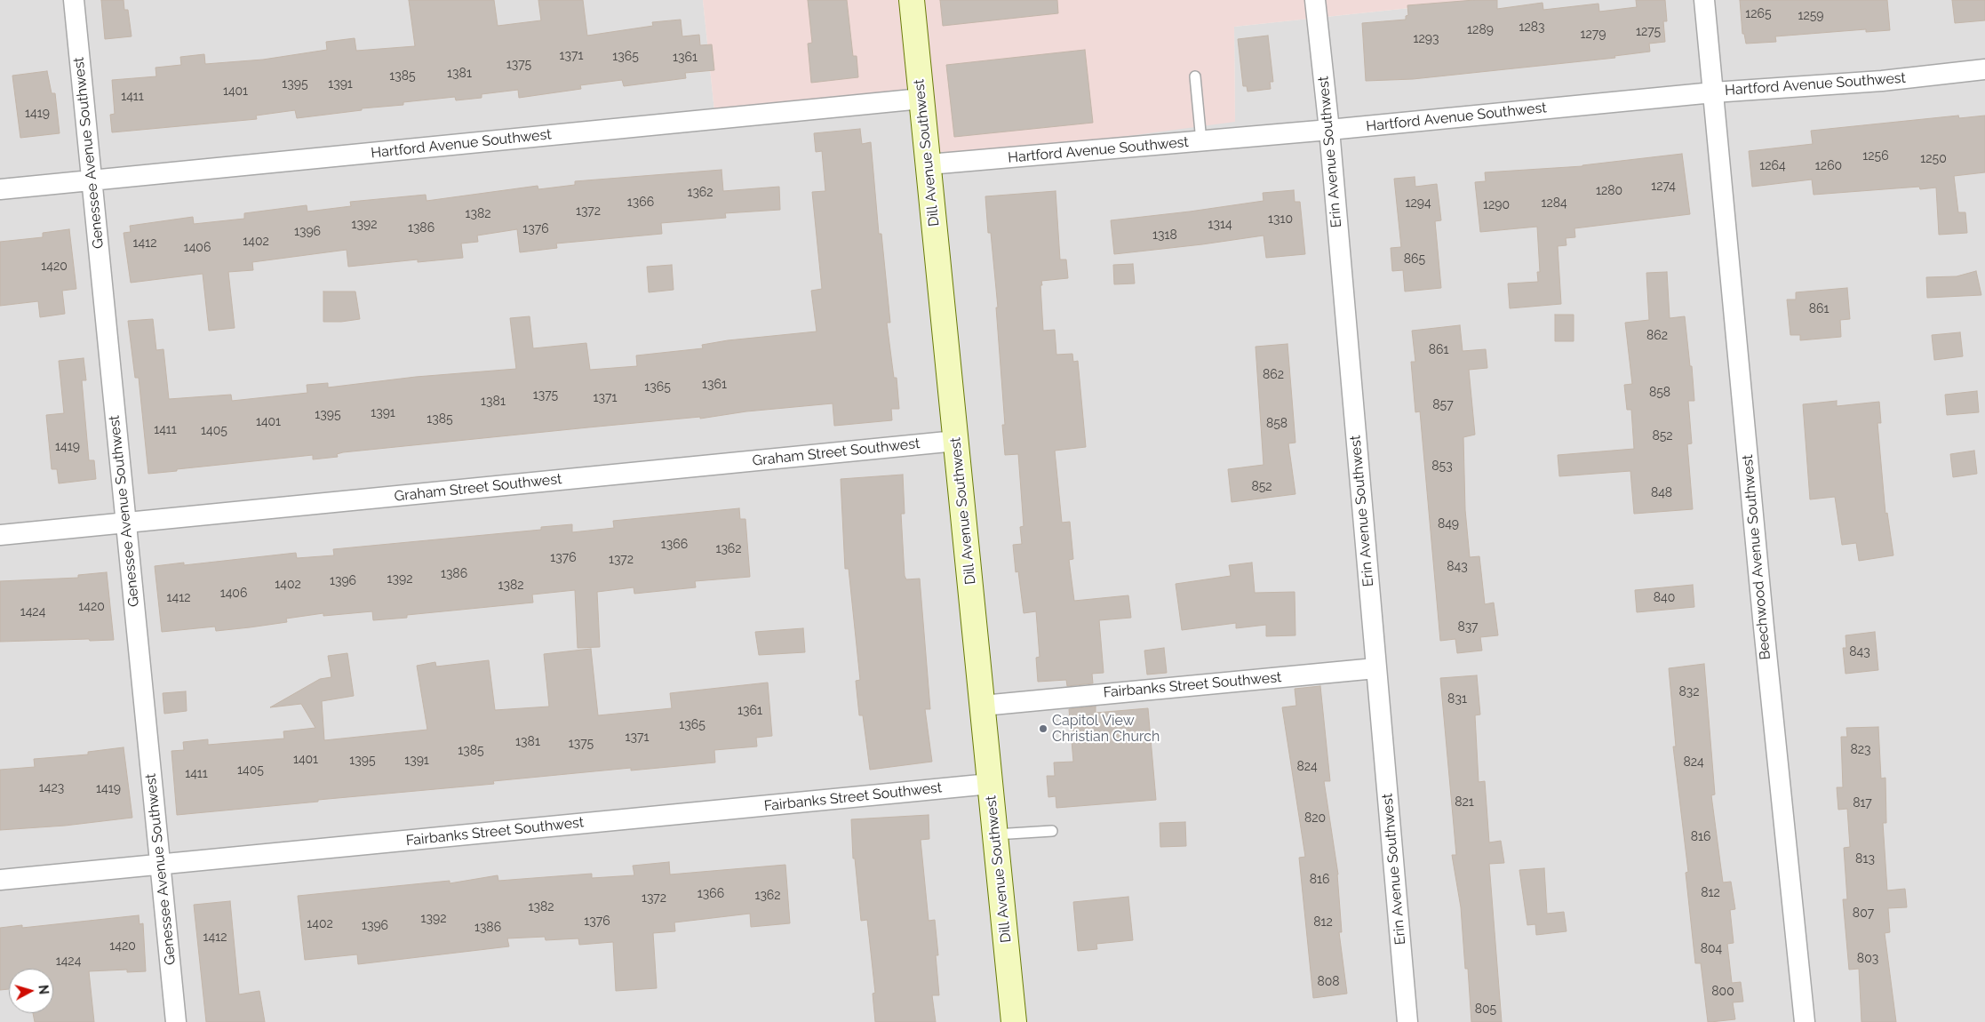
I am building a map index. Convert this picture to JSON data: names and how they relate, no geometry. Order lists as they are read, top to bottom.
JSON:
{
  "streets": {
    "main road": ["Dill Avenue Southwest"],
    "street": [
      "Hartford Avenue Southwest",
      "Erin Avenue Southwest",
      "Genessee Avenue Southwest",
      "Graham Street Southwest",
      "Beechwood Avenue Southwest",
      "Fairbanks Street Southwest"
    ]
  },
  "crossings": [
    ["Hartford Avenue Southwest", "Erin Avenue Southwest"],
    ["Hartford Avenue Southwest", "Genessee Avenue Southwest"],
    ["Hartford Avenue Southwest", "Dill Avenue Southwest"],
    ["Hartford Avenue Southwest", "Beechwood Avenue Southwest"],
    ["Erin Avenue Southwest", "Fairbanks Street Southwest"],
    ["Genessee Avenue Southwest", "Graham Street Southwest"],
    ["Genessee Avenue Southwest", "Fairbanks Street Southwest"],
    ["Dill Avenue Southwest", "Graham Street Southwest"],
    ["Dill Avenue Southwest", "Fairbanks Street Southwest"]
  ],
  "places": ["Capitol View Christian Church"],
  "house_numbers": [
    "1265",
    "1259",
    "1283",
    "1289",
    "1275",
    "1279",
    "1293",
    "1371",
    "1365",
    "1361",
    "1375",
    "1381",
    "1385",
    "1395",
    "1391",
    "1401",
    "1411",
    "1419",
    "1256",
    "1250",
    "1264",
    "1260",
    "1274",
    "1280",
    "1362",
    "1366",
    "1294",
    "1284",
    "1290",
    "1372",
    "1382",
    "1310",
    "1392",
    "1314",
    "1386",
    "1376",
    "1396",
    "1318",
    "1402",
    "1412",
    "1406",
    "865",
    "1420",
    "861",
    "862",
    "861",
    "862",
    "1361",
    "1365",
    "858",
    "1375",
    "1371",
    "1381",
    "857",
    "1391",
    "1395",
    "1385",
    "1401",
    "858",
    "1411",
    "1405",
    "852",
    "1419",
    "853",
    "852",
    "848",
    "849",
    "1366",
    "1362",
    "1376",
    "1372",
    "843",
    "1386",
    "1392",
    "1396",
    "1402",
    "1382",
    "1406",
    "1412",
    "840",
    "1420",
    "1424",
    "837",
    "843",
    "832",
    "831",
    "1361",
    "1365",
    "1371",
    "1381",
    "1375",
    "823",
    "1385",
    "1401",
    "1395",
    "1391",
    "824",
    "824",
    "1405",
    "1411",
    "1423",
    "1419",
    "821",
    "817",
    "820",
    "816",
    "813",
    "816",
    "812",
    "1366",
    "1362",
    "1372",
    "1382",
    "807",
    "1392",
    "1376",
    "812",
    "1402",
    "1396",
    "1386",
    "1412",
    "1420",
    "804",
    "803",
    "1424",
    "808",
    "800",
    "805"
  ],
  "north": "right"
}
